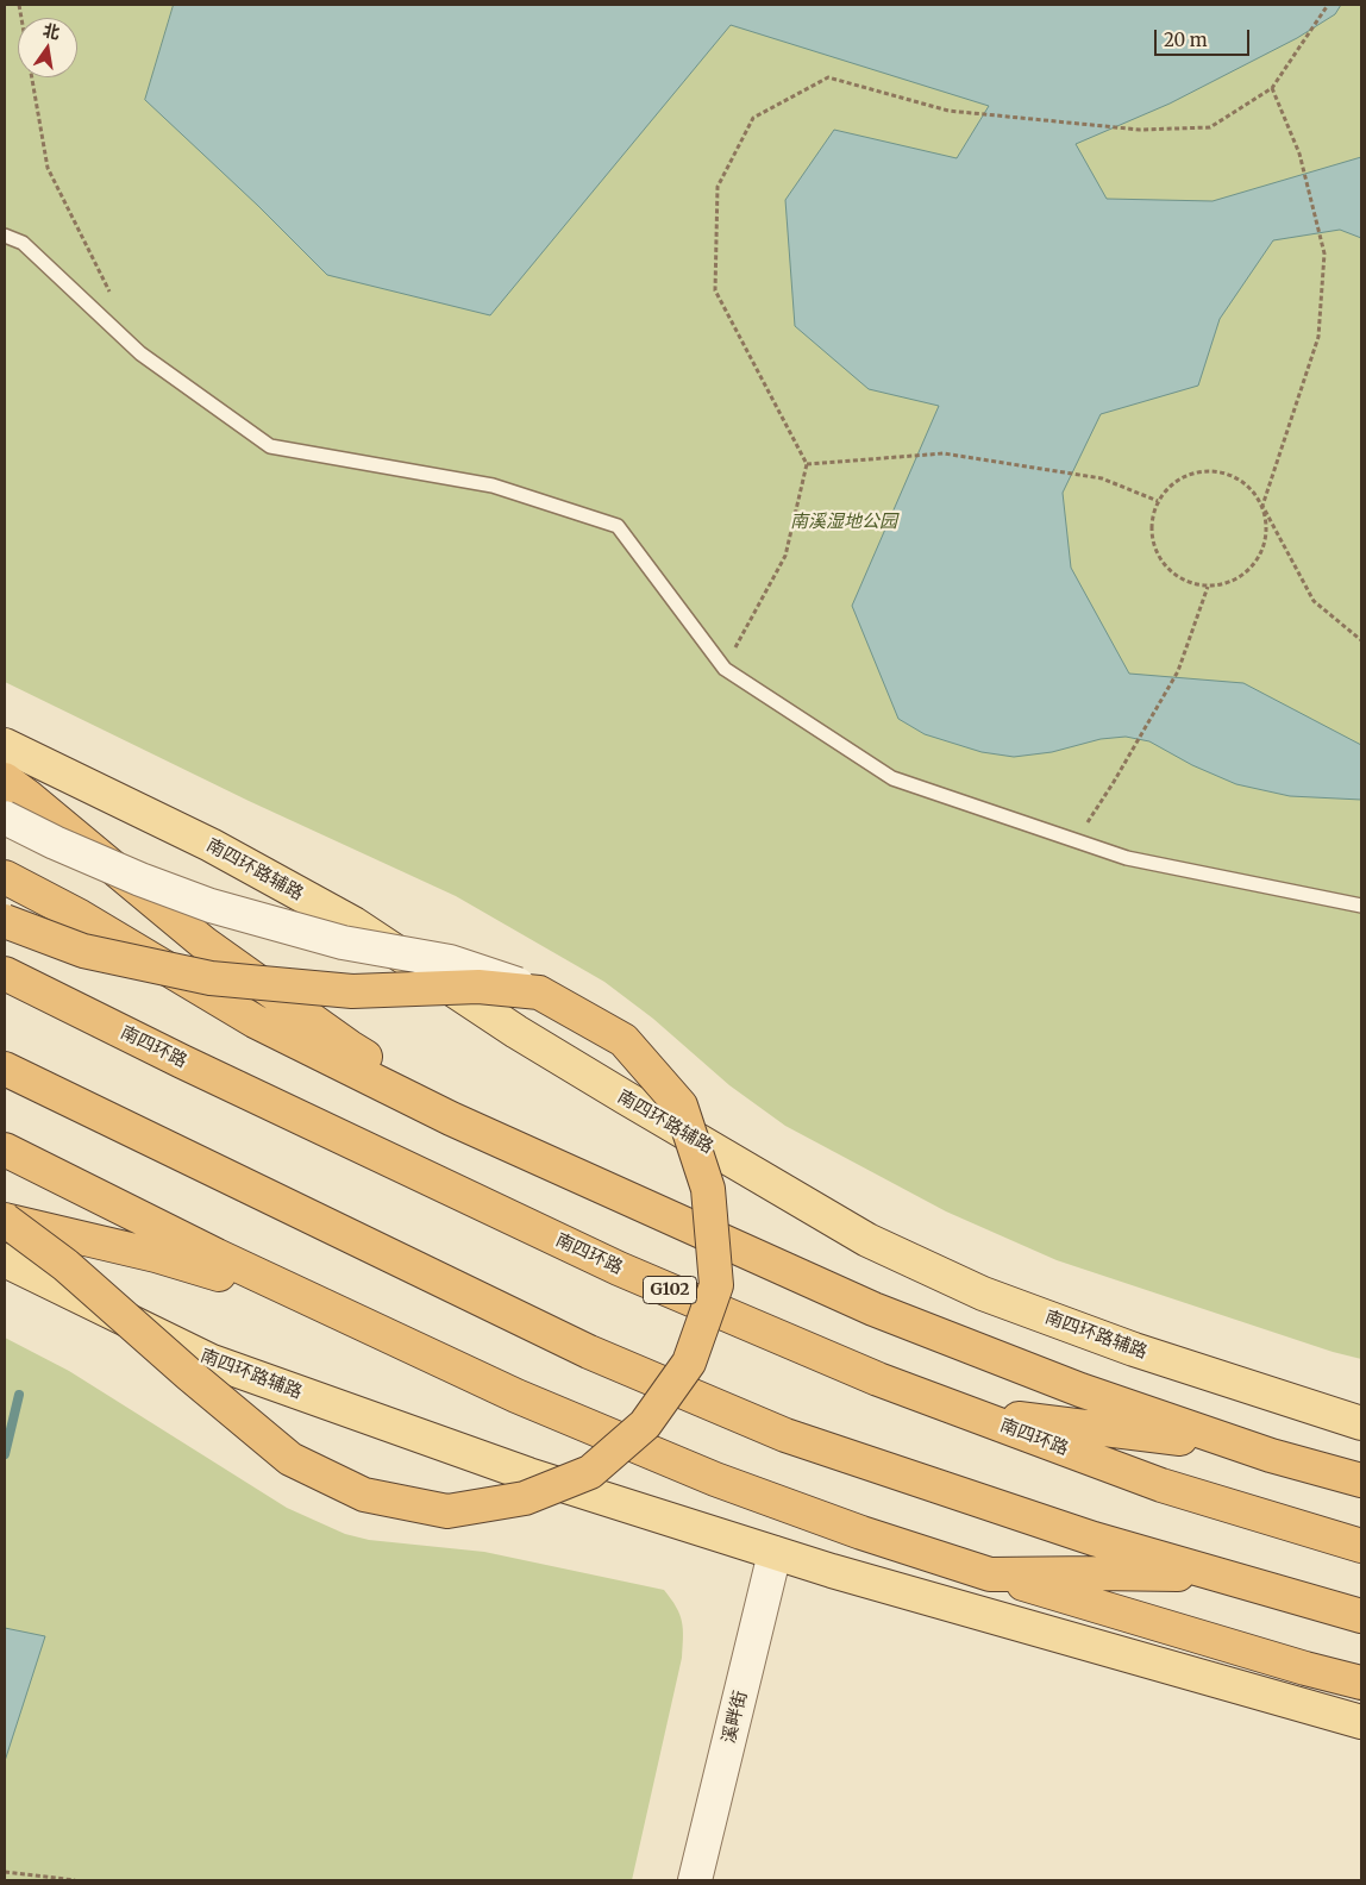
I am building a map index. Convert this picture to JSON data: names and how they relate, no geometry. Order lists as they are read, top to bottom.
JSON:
{
  "streets": {
    "highway": ["南四环路", "G102"],
    "main road": ["南四环路辅路"],
    "street": ["溪畔街"]
  },
  "crossings": [
    ["南四环路辅路", "溪畔街"]
  ],
  "parks": ["南溪湿地公园"],
  "scale_bar": "20 m",
  "north": "top"
}
